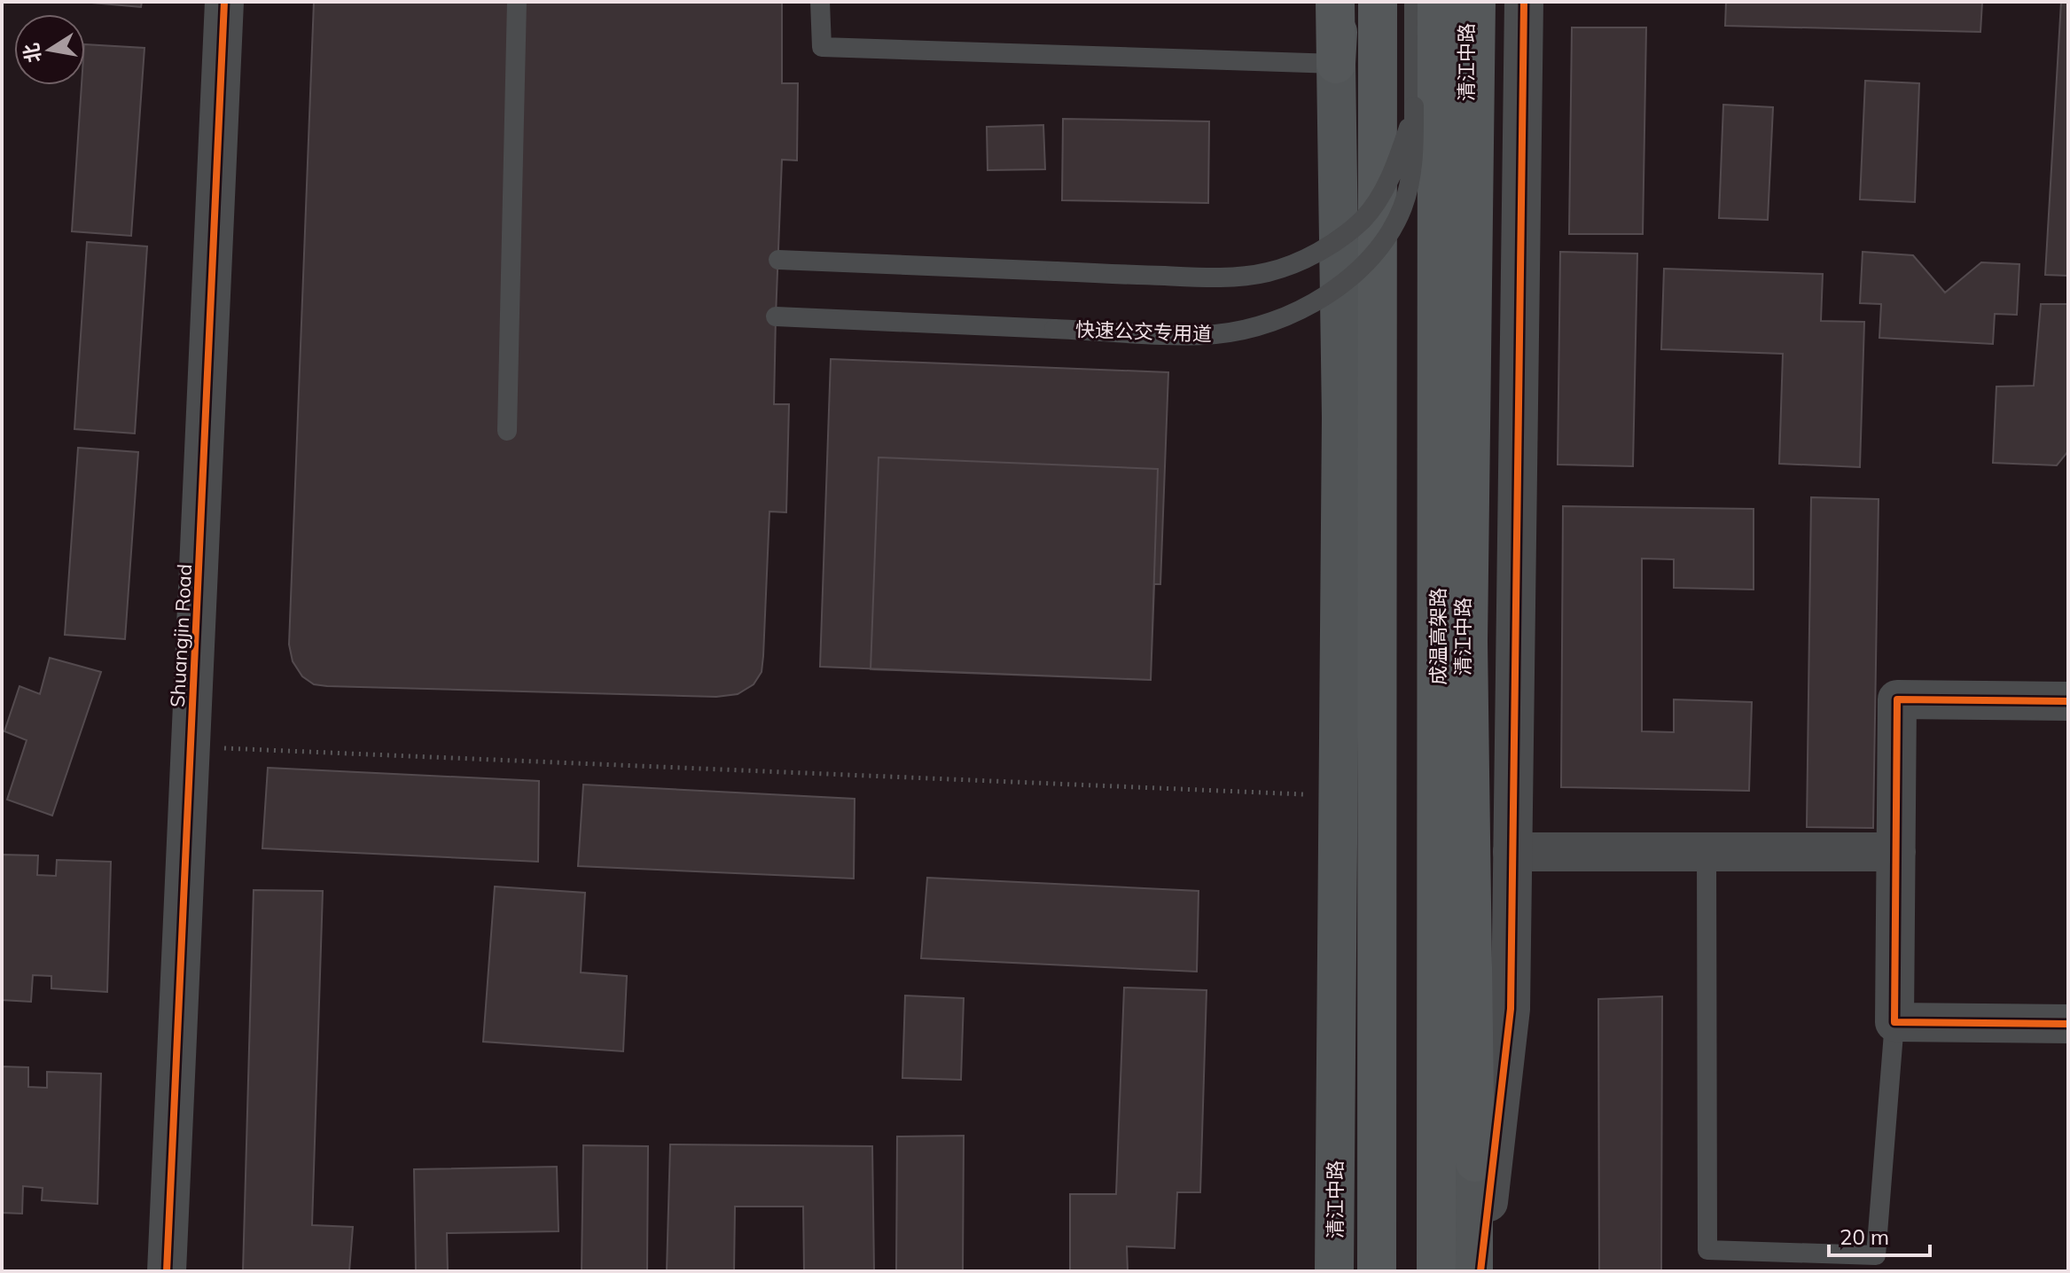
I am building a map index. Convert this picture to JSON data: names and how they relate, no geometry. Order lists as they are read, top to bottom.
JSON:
{
  "streets": {
    "highway": ["成温高架路"],
    "main road": ["清江中路"],
    "street": ["Shuangjin Road"],
    "lane": ["快速公交专用道"]
  },
  "scale_bar": "20 m",
  "north": "left"
}
